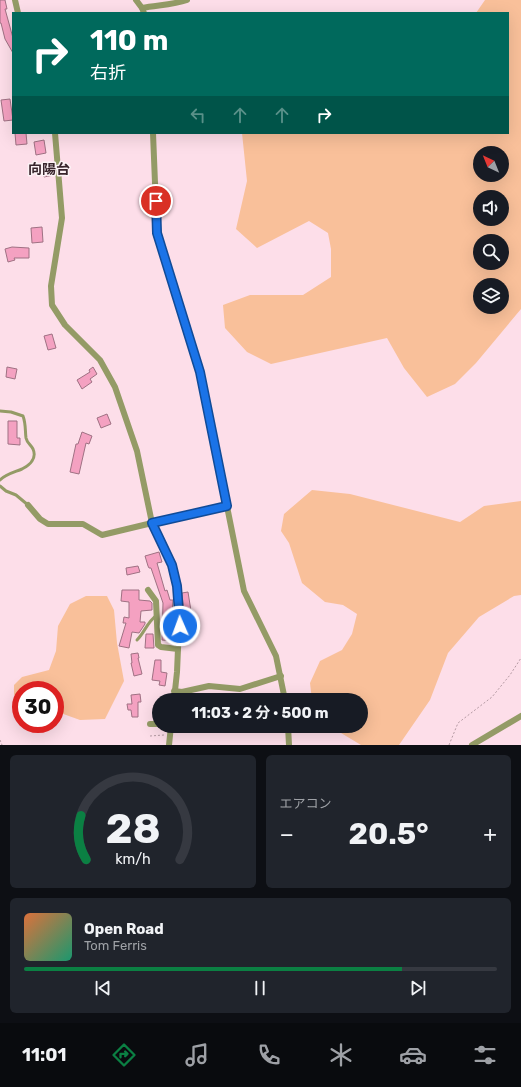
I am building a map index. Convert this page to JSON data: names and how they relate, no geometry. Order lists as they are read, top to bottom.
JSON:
{
  "districts": ["向陽台"],
  "north": "top left",
  "page": {
    "turn": ["110 m", "右折"],
    "limit": "30",
    "trip": "11:03 · 2 分 · 500 m",
    "tile": "エアコン",
    "heat": ["−", "20.5°", "+"],
    "song": ["Open Road", "Tom Ferris"],
    "tabs": "11:01",
    "gauge": ["28", "km/h"]
  }
}
